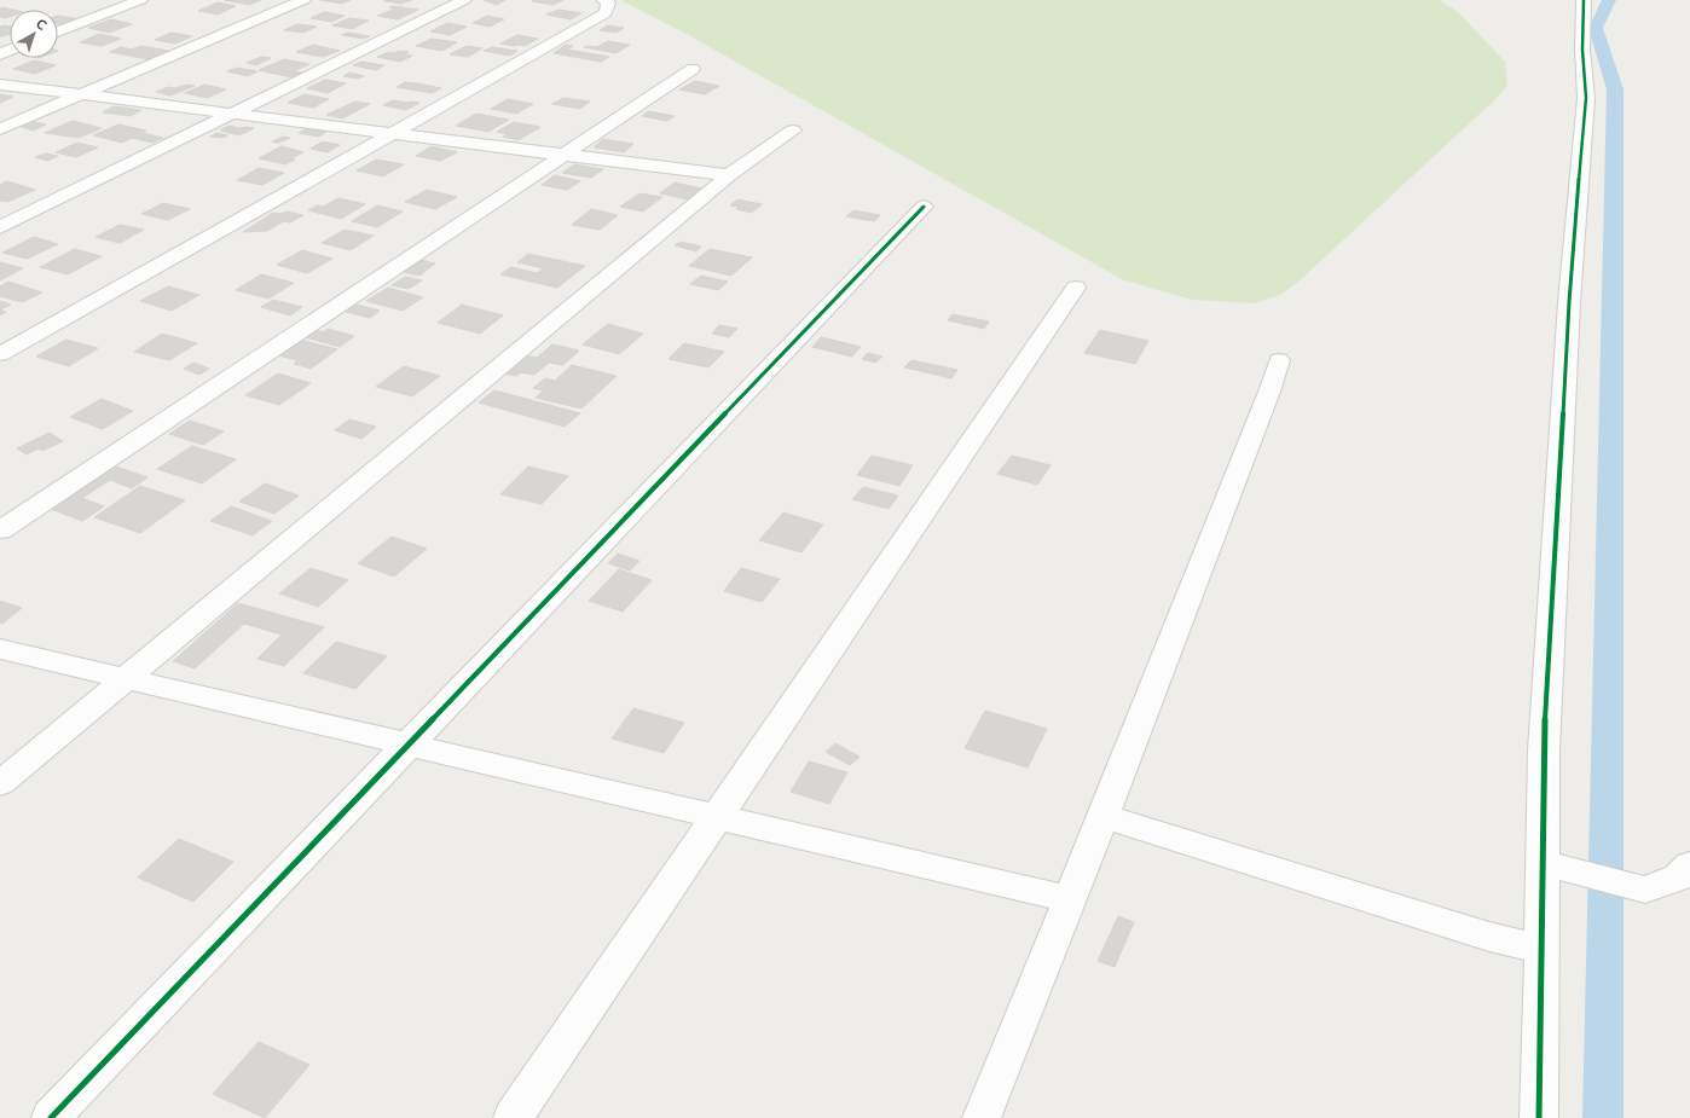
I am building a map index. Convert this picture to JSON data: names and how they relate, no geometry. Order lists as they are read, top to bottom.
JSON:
{
  "north": "top right"
}
